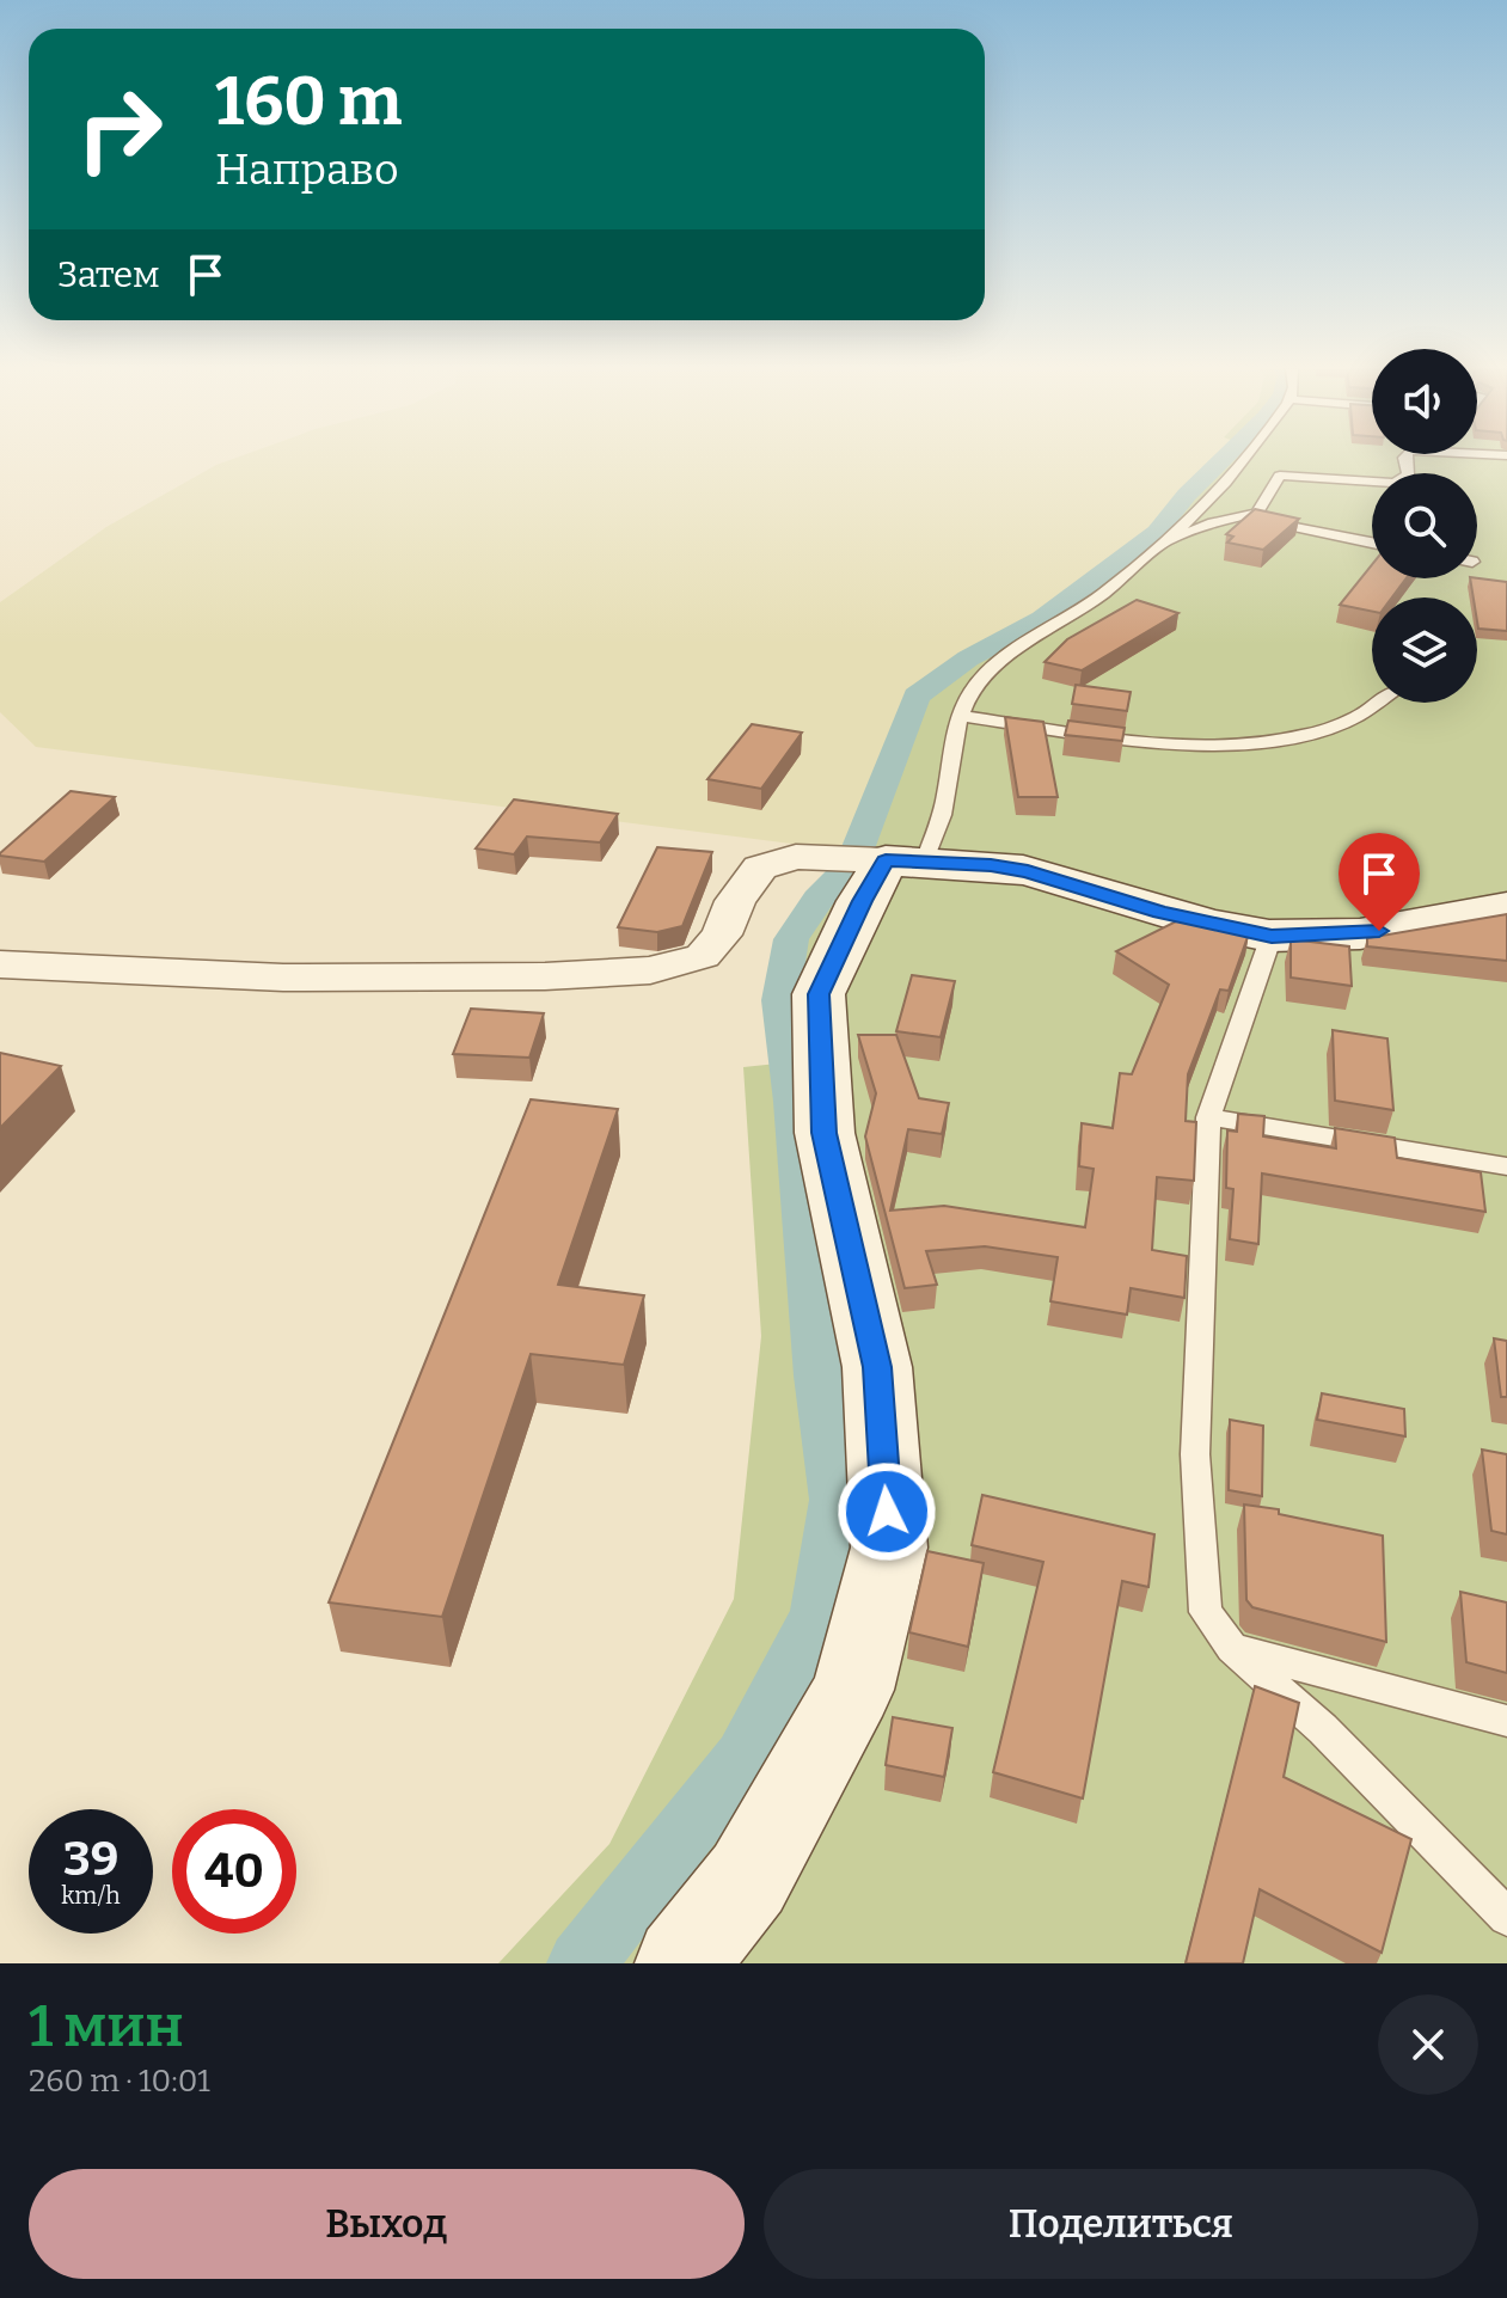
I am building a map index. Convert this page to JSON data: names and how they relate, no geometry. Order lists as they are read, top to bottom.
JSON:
{
  "page": {
    "turn": ["160 m", "Направо"],
    "then": "Затем",
    "speed": "39 km/h",
    "limit": "40",
    "heading": ["1 мин", "260 m · 10:01"],
    "buttons": ["Выход", "Поделиться"]
  }
}
